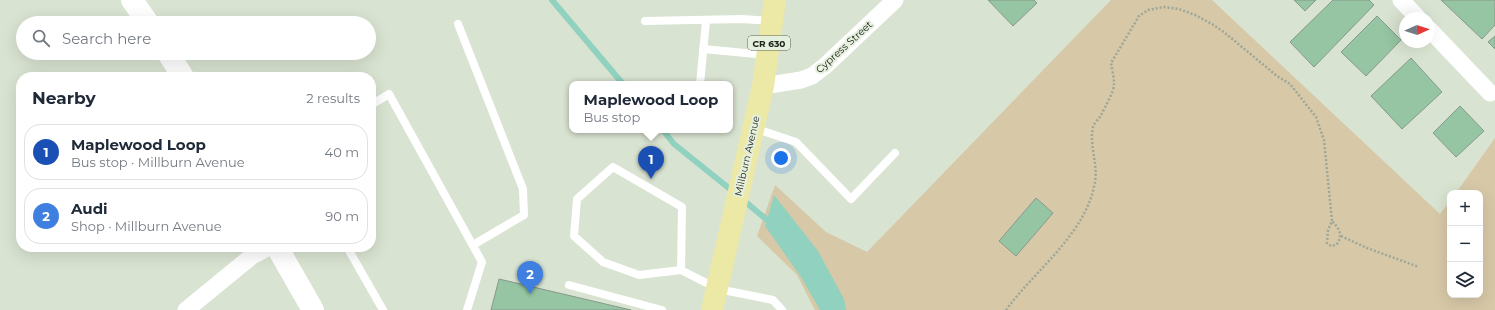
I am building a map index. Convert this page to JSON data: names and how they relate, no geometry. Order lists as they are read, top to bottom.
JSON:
{
  "streets": {
    "main road": ["CR 630", "Millburn Avenue"],
    "street": ["Cypress Street"]
  },
  "crossings": [
    ["Cypress Street", "Millburn Avenue"]
  ],
  "north": "right",
  "page": {
    "search": "Search here",
    "heading": ["Nearby", "2 results"],
    "popup": ["Maplewood Loop", "Bus stop"],
    "list": [
      {
        "mark": "1",
        "name": "Maplewood Loop",
        "note": "Bus stop · Millburn Avenue",
        "value": "40 m"
      },
      {
        "mark": "2",
        "name": "Audi",
        "note": "Shop · Millburn Avenue",
        "value": "90 m"
      }
    ],
    "pins": ["1", "2"],
    "map_buttons": ["+", "−"]
  }
}
